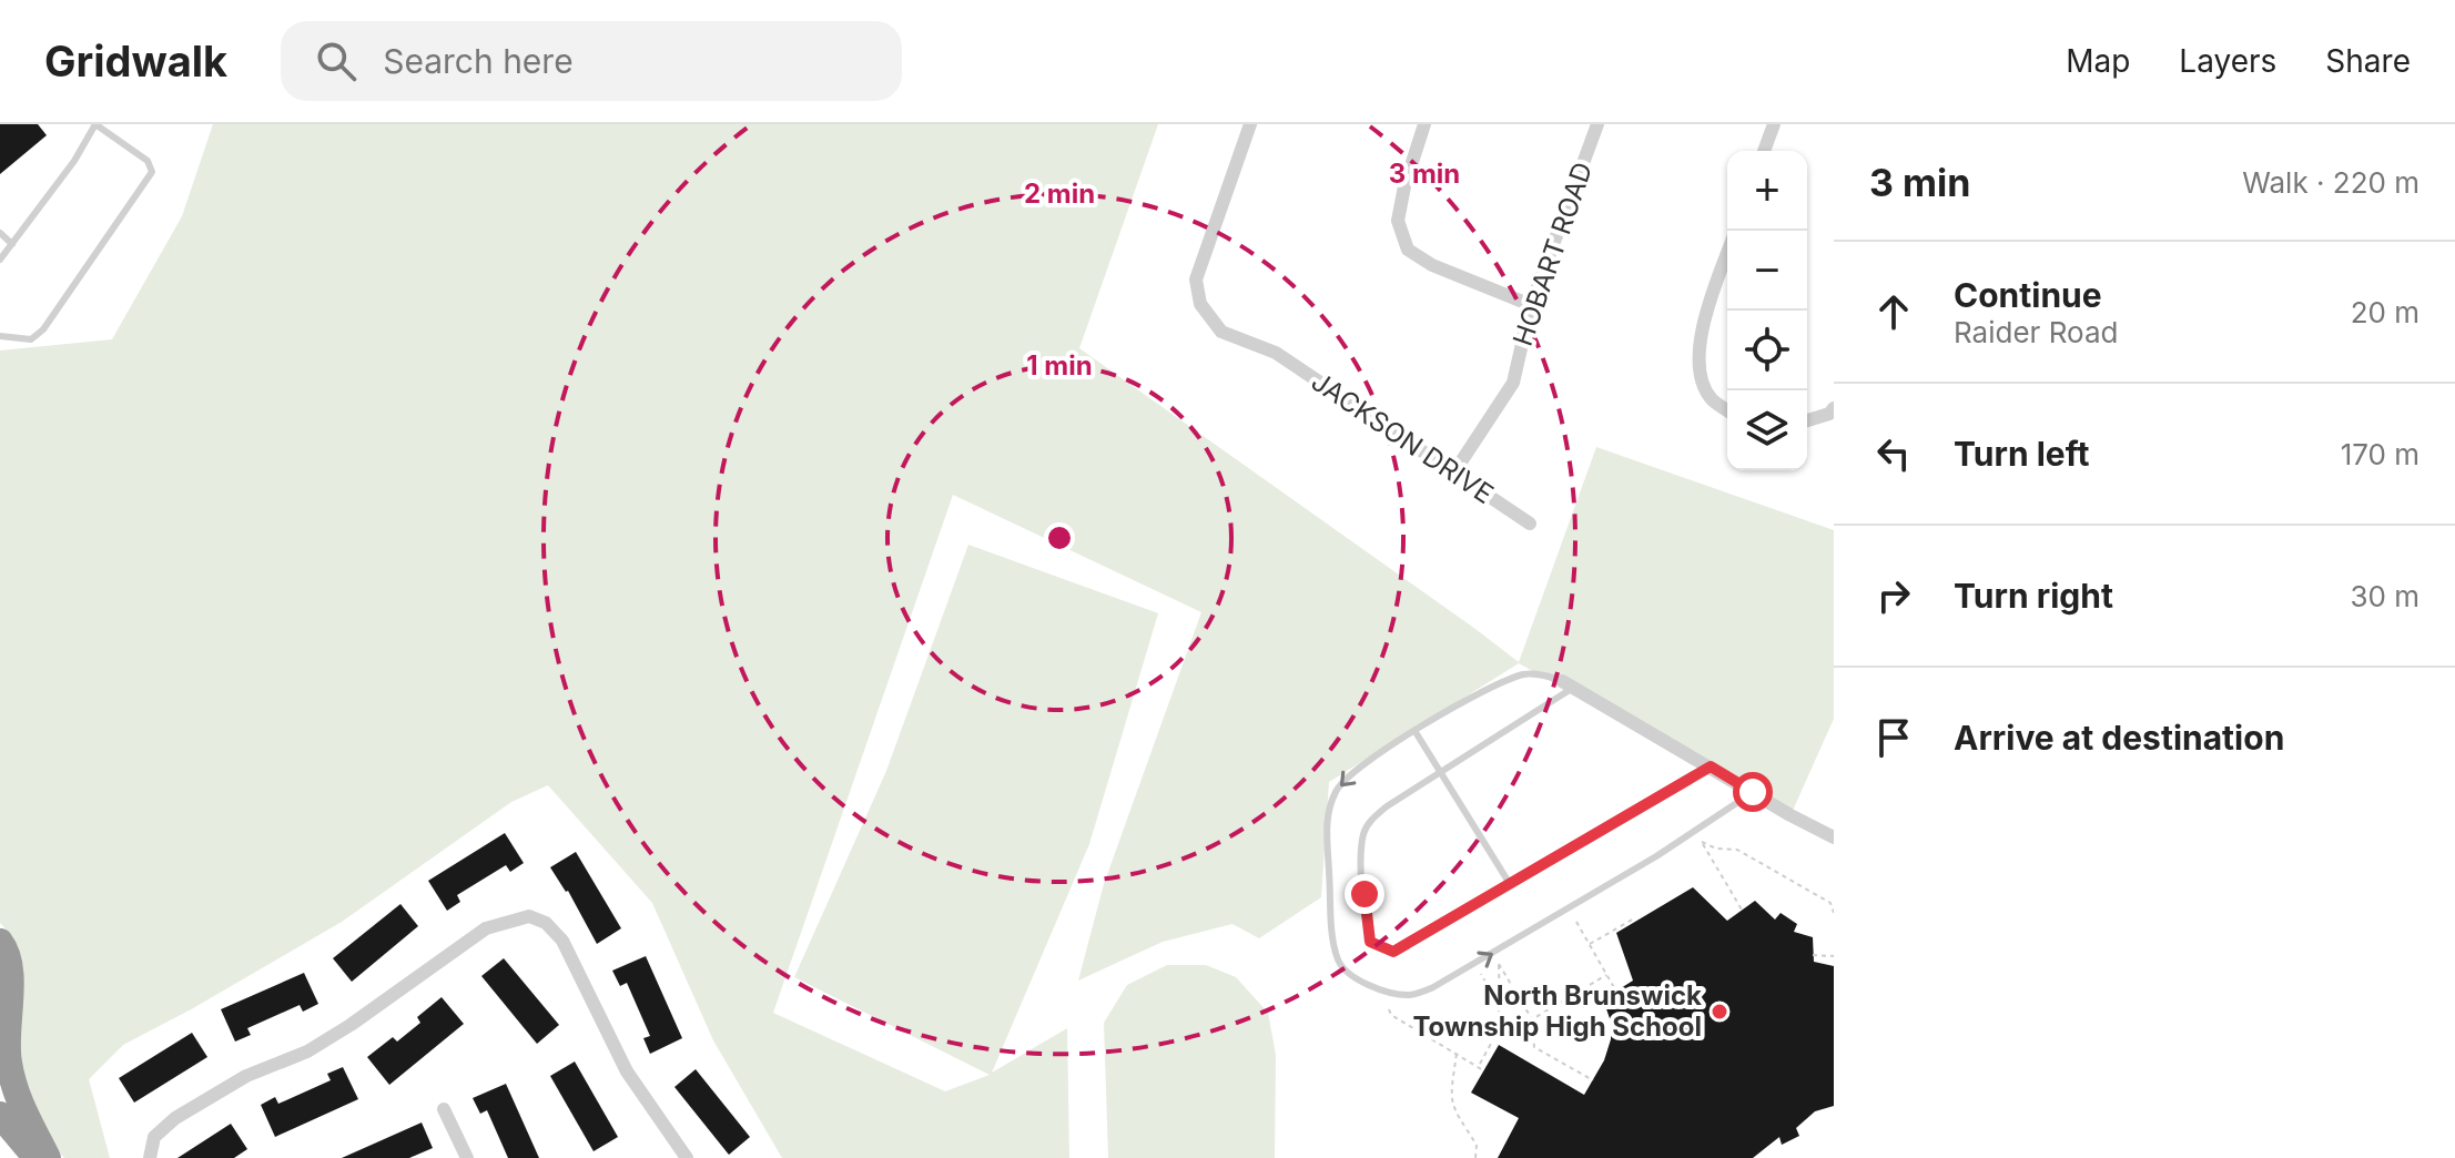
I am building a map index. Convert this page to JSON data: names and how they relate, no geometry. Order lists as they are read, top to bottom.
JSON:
{
  "streets": {
    "street": ["HOBART ROAD", "JACKSON DRIVE"]
  },
  "crossings": [
    ["HOBART ROAD", "JACKSON DRIVE"]
  ],
  "places": ["North Brunswick Township High School"],
  "page": {
    "header": "Gridwalk",
    "search": "Search here",
    "nav": ["Map", "Layers", "Share"],
    "heading": ["3 min", "Walk · 220 m"],
    "map_buttons": ["+", "−"],
    "list": [
      ["Continue", "Raider Road", "20 m"],
      ["Turn left", "170 m"],
      ["Turn right", "30 m"],
      "Arrive at destination"
    ]
  },
  "rings": ["3 min", "2 min", "1 min"]
}
